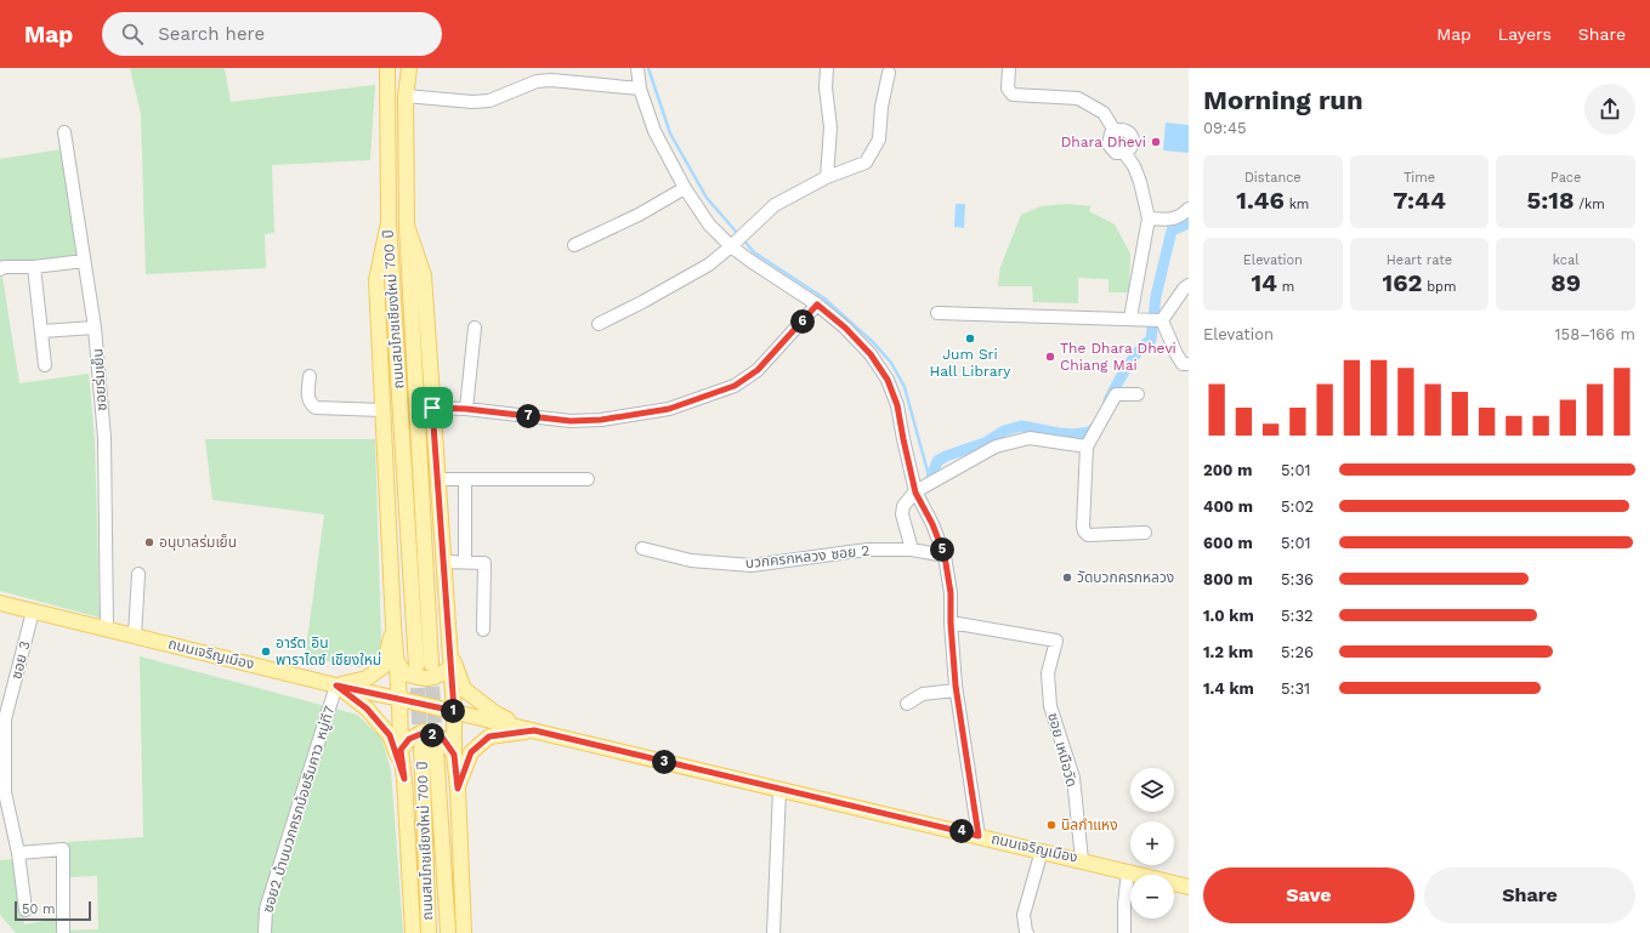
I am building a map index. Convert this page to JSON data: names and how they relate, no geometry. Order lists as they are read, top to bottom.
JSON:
{
  "streets": {
    "main road": ["ถนนสมโภชเชียงใหม่ 700 ปี", "ถนนเจริญเมือง"],
    "street": [
      "ซอยร่มเย็น",
      "บวกครกหลวง ซอย 2",
      "ซอย 3",
      "ซอย เหนือวัด",
      "ซอย2 บ้านบวกครกน้อยริมคาว หมู่ที7"
    ]
  },
  "crossings": [
    ["ซอยร่มเย็น", "ถนนเจริญเมือง"],
    ["ถนนเจริญเมือง", "ซอย 3"],
    ["ถนนเจริญเมือง", "ซอย เหนือวัด"],
    ["ถนนเจริญเมือง", "ซอย2 บ้านบวกครกน้อยริมคาว หมู่ที7"]
  ],
  "places": [
    "Dhara Dhevi",
    "Jum Sri Hall Library",
    "The Dhara Dhevi Chiang Mai",
    "อนุบาลร่มเย็น",
    "วัดบวกครกหลวง",
    "อาร์ต อิน พาราไดซ์ เชียงใหม่",
    "นิลกําแหง"
  ],
  "scale_bar": "50 m",
  "page": {
    "header": "Map",
    "search": "Search here",
    "nav": ["Map", "Layers", "Share"],
    "heading": ["Morning run", "09:45"],
    "stats": [
      ["Distance", "1.46 km"],
      ["Time", "7:44"],
      ["Pace", "5:18 /km"],
      ["Elevation", "14 m"],
      ["Heart rate", "162 bpm"],
      ["kcal", "89"]
    ],
    "pins": [
      "6",
      "7",
      "5",
      "1",
      "2",
      "3",
      "4"
    ],
    "chart": ["Elevation", "158–166 m"],
    "list": [
      {
        "name": "200 m",
        "note": "5:01"
      },
      {
        "name": "400 m",
        "note": "5:02"
      },
      {
        "name": "600 m",
        "note": "5:01"
      },
      {
        "name": "800 m",
        "note": "5:36"
      },
      {
        "name": "1.0 km",
        "note": "5:32"
      },
      {
        "name": "1.2 km",
        "note": "5:26"
      },
      {
        "name": "1.4 km",
        "note": "5:31"
      }
    ],
    "map_buttons": ["+", "−"],
    "buttons": ["Save", "Share"],
    "scale": "50 m"
  }
}
